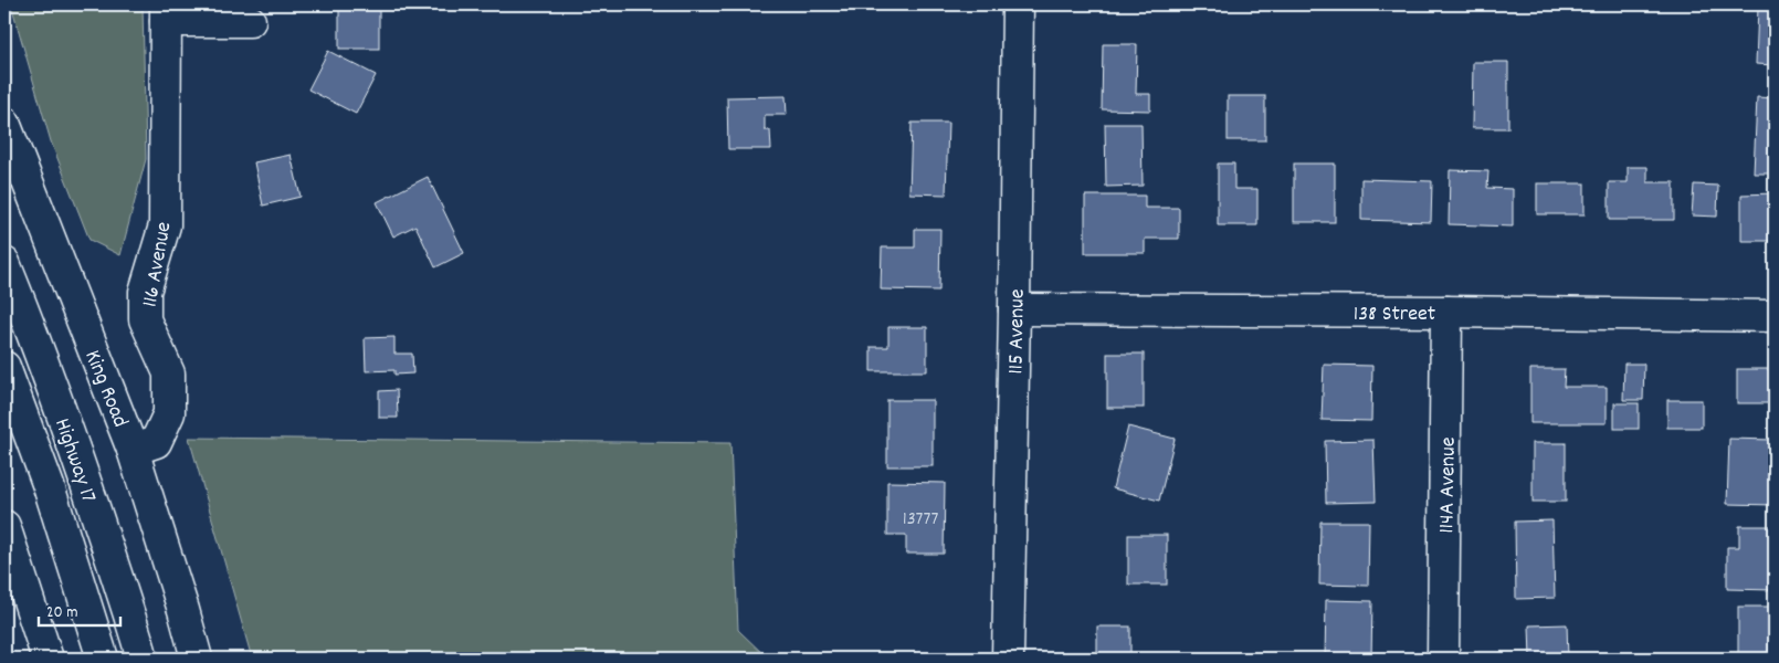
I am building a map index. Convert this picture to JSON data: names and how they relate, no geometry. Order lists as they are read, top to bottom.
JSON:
{
  "streets": {
    "main road": [
      "116 Avenue",
      "138 Street",
      "115 Avenue",
      "King Road",
      "Highway 17",
      "114A Avenue"
    ]
  },
  "crossings": [
    ["116 Avenue", "King Road"],
    ["138 Street", "115 Avenue"],
    ["138 Street", "114A Avenue"]
  ],
  "house_numbers": ["13777"],
  "scale_bar": "20 m"
}
